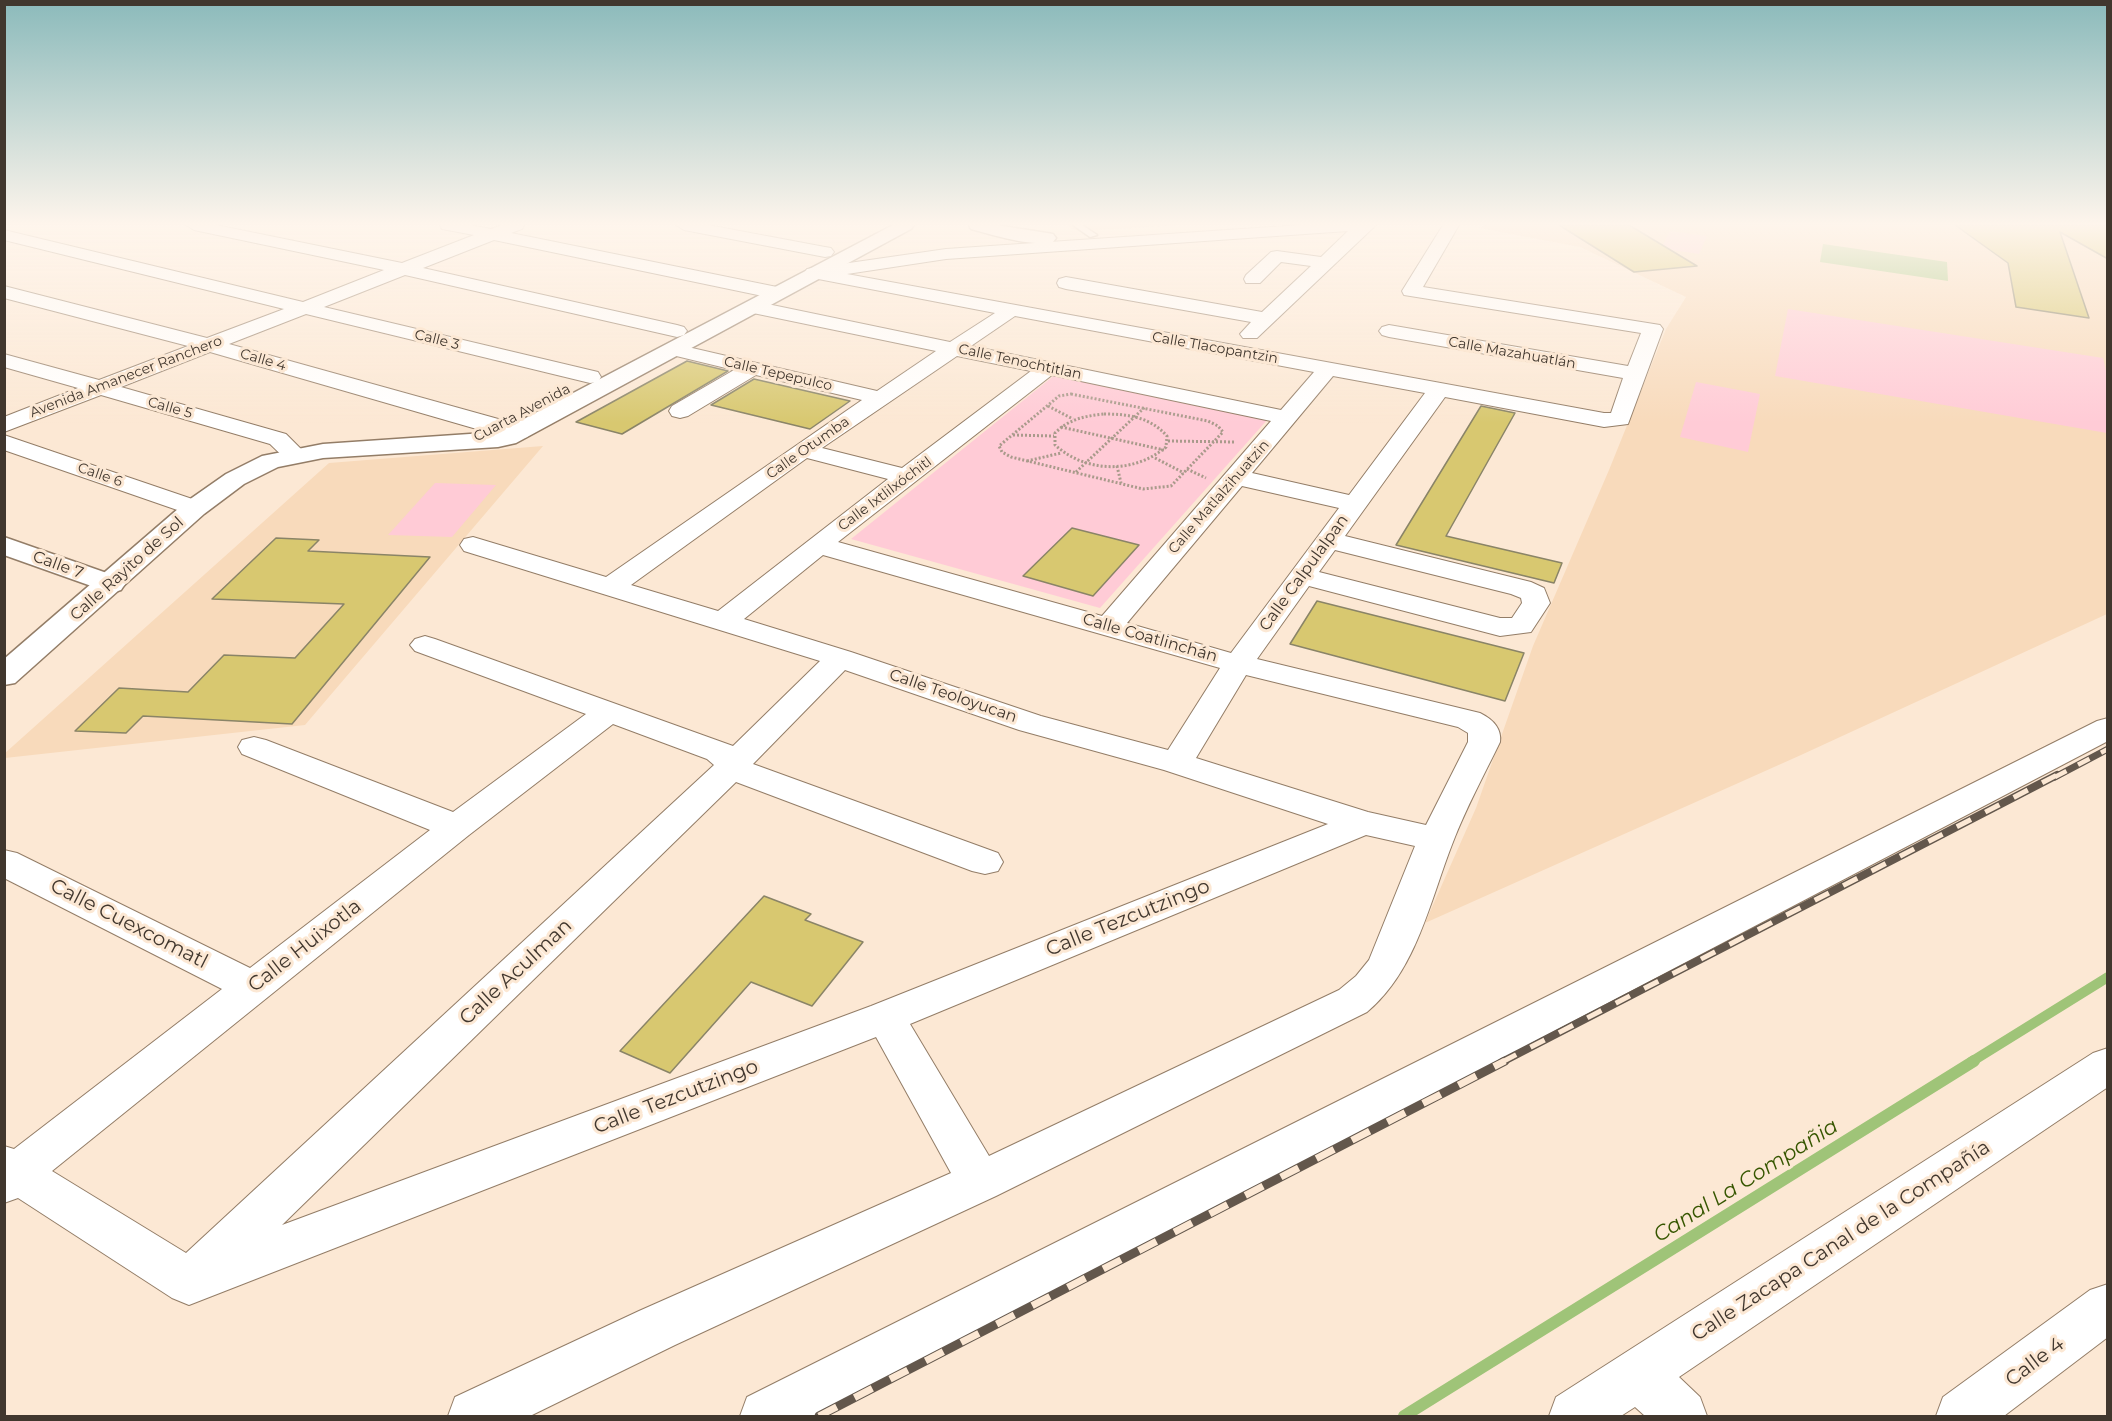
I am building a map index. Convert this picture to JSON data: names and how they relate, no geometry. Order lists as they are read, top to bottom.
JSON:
{
  "streets": {
    "main road": ["Cuarta Avenida", "Calle 7", "Calle Rayito de Sol"],
    "street": [
      "Calle 3",
      "Calle Tlacopantzin",
      "Calle Mazahuatlán",
      "Calle 4",
      "Calle Tenochtitlan",
      "Calle Tepepulco",
      "Avenida Amanecer Ranchero",
      "Calle 5",
      "Calle Otumba",
      "Calle 6",
      "Calle Ixtlilxóchitl",
      "Calle Matlalzihuatzin",
      "Calle Calpulalpan",
      "Calle Coatlinchán",
      "Calle Teoloyucan",
      "Calle Tezcutzingo",
      "Calle Cuexcomatl",
      "Calle Huixotla",
      "Calle Aculman",
      "Calle Zacapa Canal de la Compañía"
    ]
  },
  "crossings": [
    ["Calle 3", "Avenida Amanecer Ranchero"],
    ["Calle 3", "Cuarta Avenida"],
    ["Calle Tlacopantzin", "Calle Mazahuatlán"],
    ["Calle Tlacopantzin", "Calle Otumba"],
    ["Calle Tlacopantzin", "Calle Matlalzihuatzin"],
    ["Calle Tlacopantzin", "Calle Calpulalpan"],
    ["Calle 4", "Avenida Amanecer Ranchero"],
    ["Calle 4", "Cuarta Avenida"],
    ["Calle Tenochtitlan", "Cuarta Avenida"],
    ["Calle Tenochtitlan", "Calle Otumba"],
    ["Calle Tenochtitlan", "Calle Ixtlilxóchitl"],
    ["Calle Tenochtitlan", "Calle Matlalzihuatzin"],
    ["Calle Tepepulco", "Cuarta Avenida"],
    ["Calle Tepepulco", "Calle Otumba"],
    ["Avenida Amanecer Ranchero", "Calle 5"],
    ["Calle 5", "Calle Rayito de Sol"],
    ["Cuarta Avenida", "Calle Rayito de Sol"],
    ["Calle Otumba", "Calle Teoloyucan"],
    ["Calle 6", "Calle Rayito de Sol"],
    ["Calle Ixtlilxóchitl", "Calle Coatlinchán"],
    ["Calle Ixtlilxóchitl", "Calle Teoloyucan"],
    ["Calle Matlalzihuatzin", "Calle Coatlinchán"],
    ["Calle 7", "Calle Rayito de Sol"],
    ["Calle Calpulalpan", "Calle Coatlinchán"],
    ["Calle Calpulalpan", "Calle Teoloyucan"],
    ["Calle Coatlinchán", "Calle Teoloyucan"],
    ["Calle Teoloyucan", "Calle Tezcutzingo"],
    ["Calle Teoloyucan", "Calle Aculman"],
    ["Calle Tezcutzingo", "Calle Aculman"],
    ["Calle Cuexcomatl", "Calle Huixotla"]
  ],
  "water": ["Canal La Compañia"]
}
